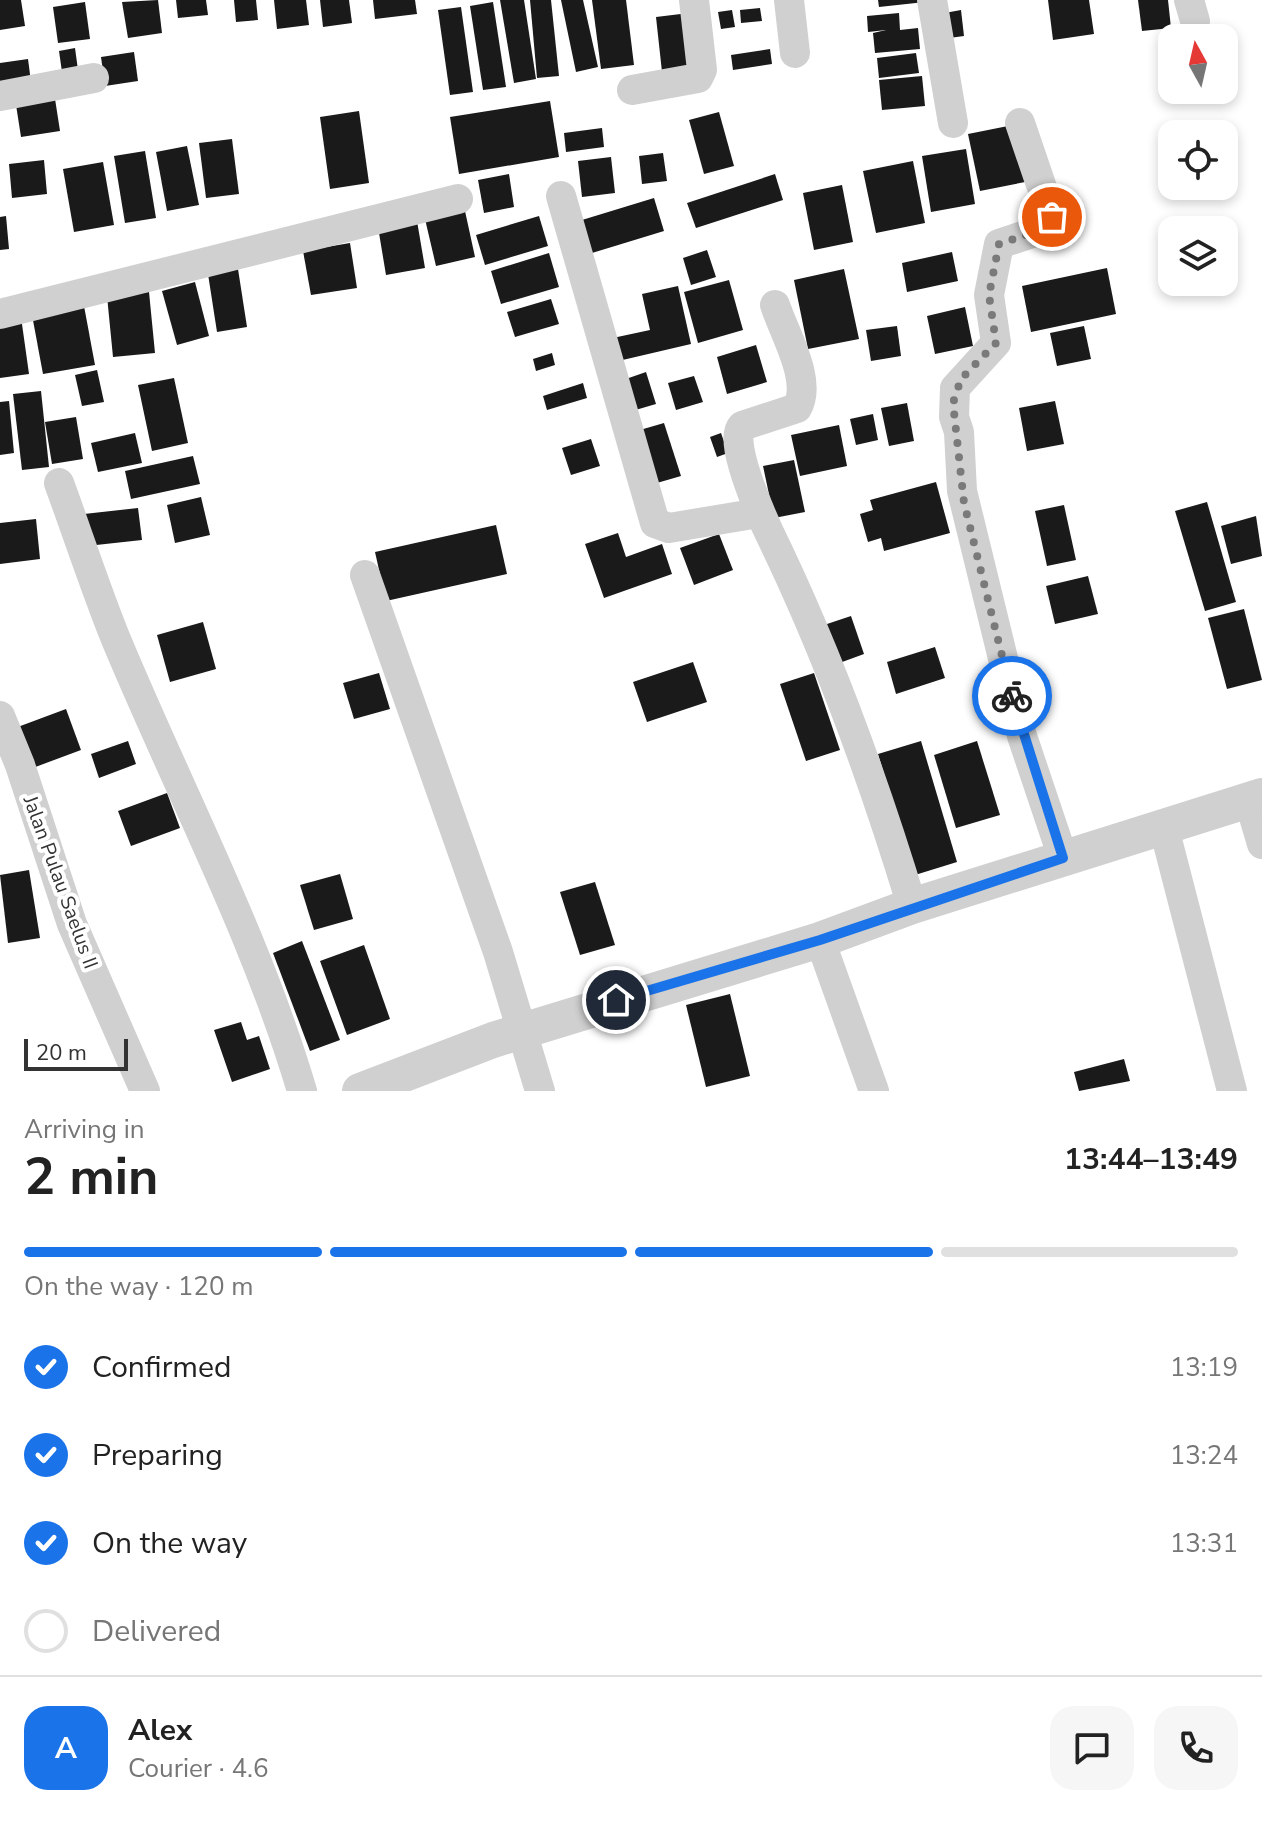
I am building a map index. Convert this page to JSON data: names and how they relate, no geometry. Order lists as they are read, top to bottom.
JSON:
{
  "streets": {
    "street": ["Jalan Pulau Saelus II"]
  },
  "scale_bar": "20 m",
  "north": "top",
  "page": {
    "scale": "20 m",
    "heading": ["2 min", "Arriving in", "13:44–13:49"],
    "panel": ["Alex", "Courier · 4.6"],
    "bar": "On the way · 120 m",
    "list": [
      ["Confirmed", "13:19"],
      ["Preparing", "13:24"],
      ["On the way", "13:31"],
      "Delivered"
    ],
    "round": "A"
  }
}
